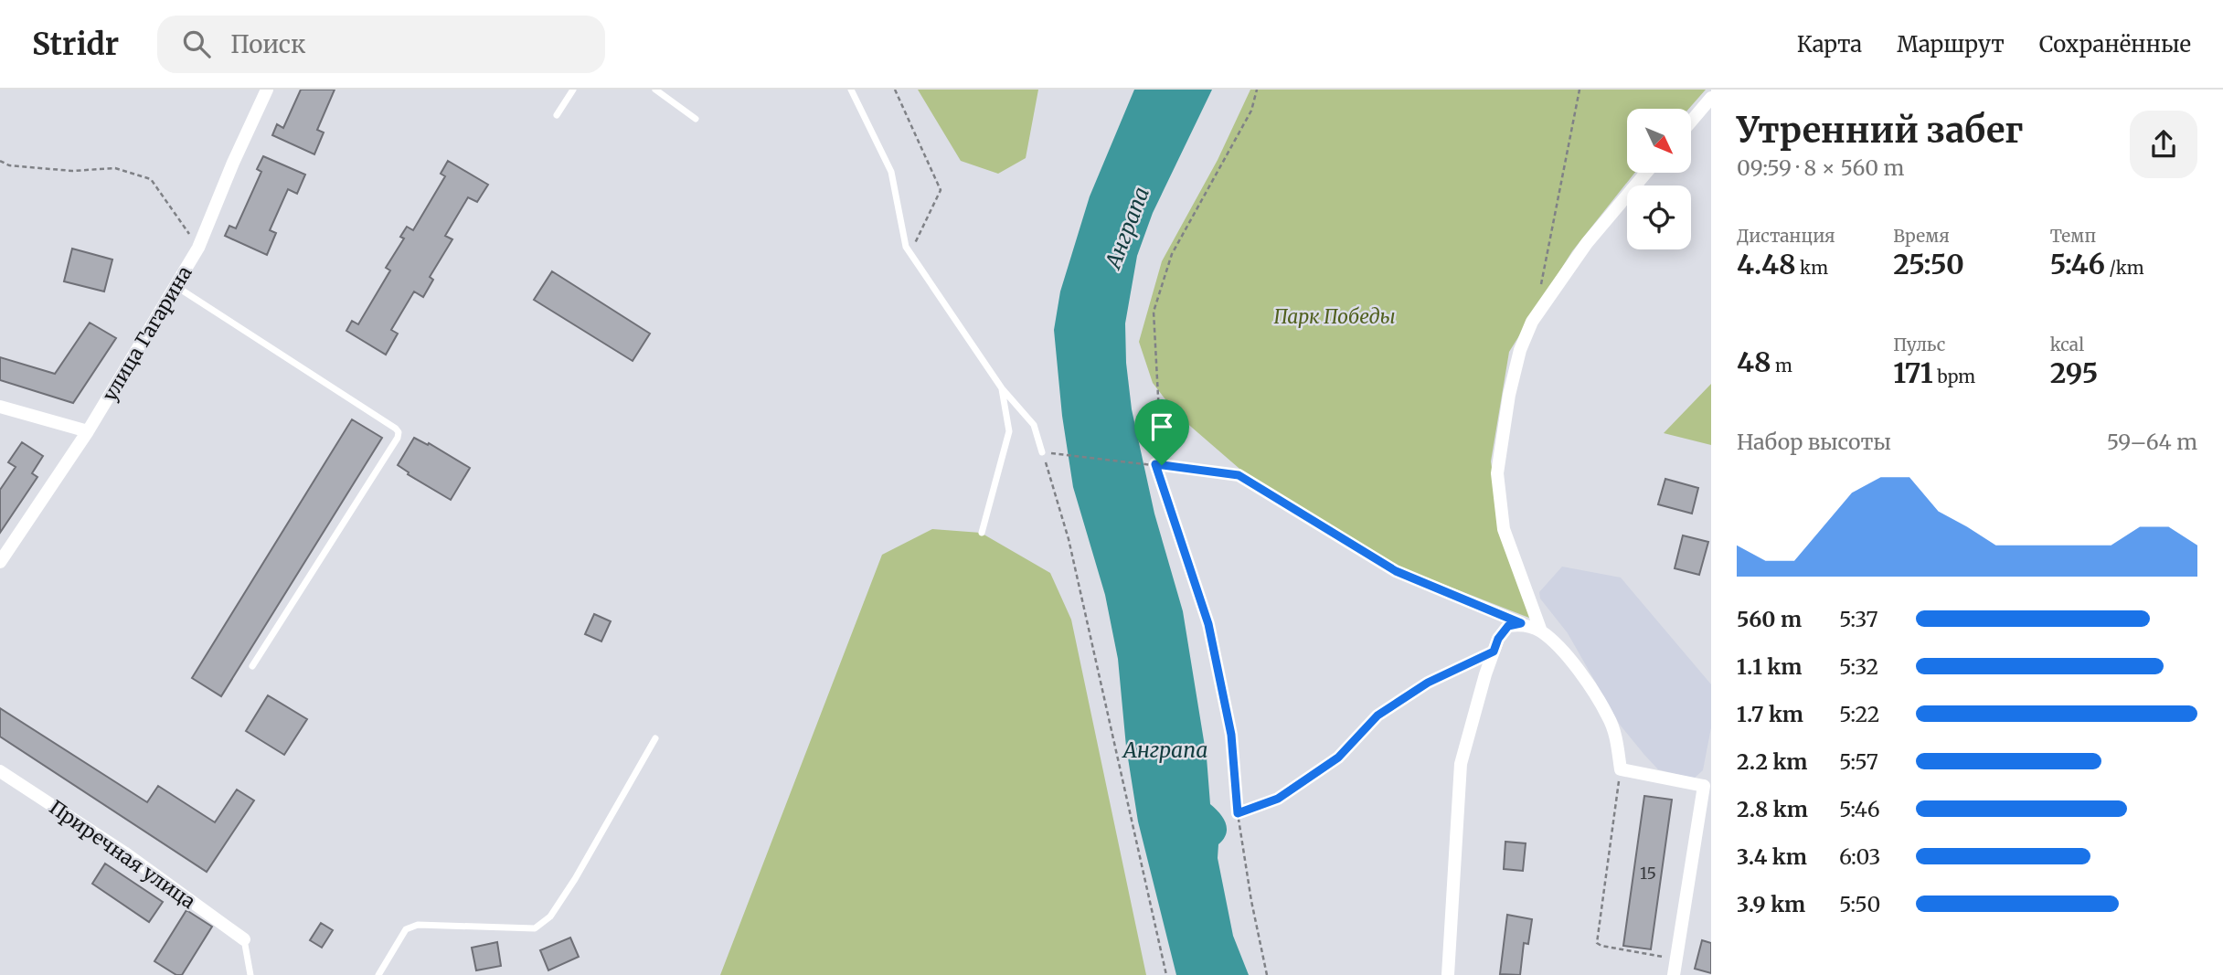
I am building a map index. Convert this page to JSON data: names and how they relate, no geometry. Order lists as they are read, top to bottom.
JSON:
{
  "streets": {
    "street": ["улица Гагарина", "Приречная улица"]
  },
  "water": ["Анграпа"],
  "parks": ["Парк Победы"],
  "house_numbers": ["15"],
  "north": "bottom right",
  "page": {
    "header": "Stridr",
    "search": "Поиск",
    "nav": ["Карта", "Маршрут", "Сохранённые"],
    "heading": ["Утренний забег", "09:59 · 8 × 560 m"],
    "stats": [
      ["Дистанция", "4.48 km"],
      ["Время", "25:50"],
      ["Темп", "5:46 /km"],
      ["48 m"],
      ["Пульс", "171 bpm"],
      ["kcal", "295"]
    ],
    "chart": ["Набор высоты", "59–64 m"],
    "list": [
      {
        "name": "560 m",
        "note": "5:37"
      },
      {
        "name": "1.1 km",
        "note": "5:32"
      },
      {
        "name": "1.7 km",
        "note": "5:22"
      },
      {
        "name": "2.2 km",
        "note": "5:57"
      },
      {
        "name": "2.8 km",
        "note": "5:46"
      },
      {
        "name": "3.4 km",
        "note": "6:03"
      },
      {
        "name": "3.9 km",
        "note": "5:50"
      }
    ]
  }
}
